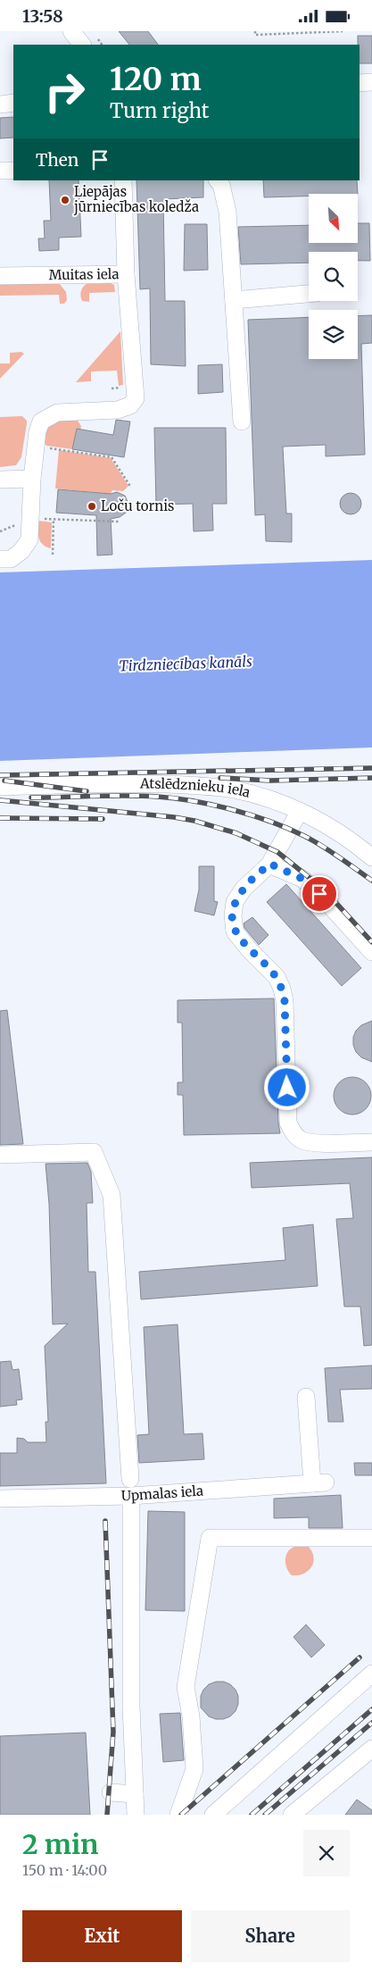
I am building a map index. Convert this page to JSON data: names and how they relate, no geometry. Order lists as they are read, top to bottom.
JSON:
{
  "streets": {
    "street": ["Muitas iela", "Atslēdznieku iela", "Upmalas iela"]
  },
  "water": ["Tirdzniecības kanāls"],
  "places": ["Liepājas jūrniecības koledža", "Loču tornis"],
  "north": "bottom right",
  "page": {
    "status": "13:58",
    "turn": ["120 m", "Turn right"],
    "then": "Then",
    "heading": ["2 min", "150 m · 14:00"],
    "buttons": ["Exit", "Share"]
  }
}
